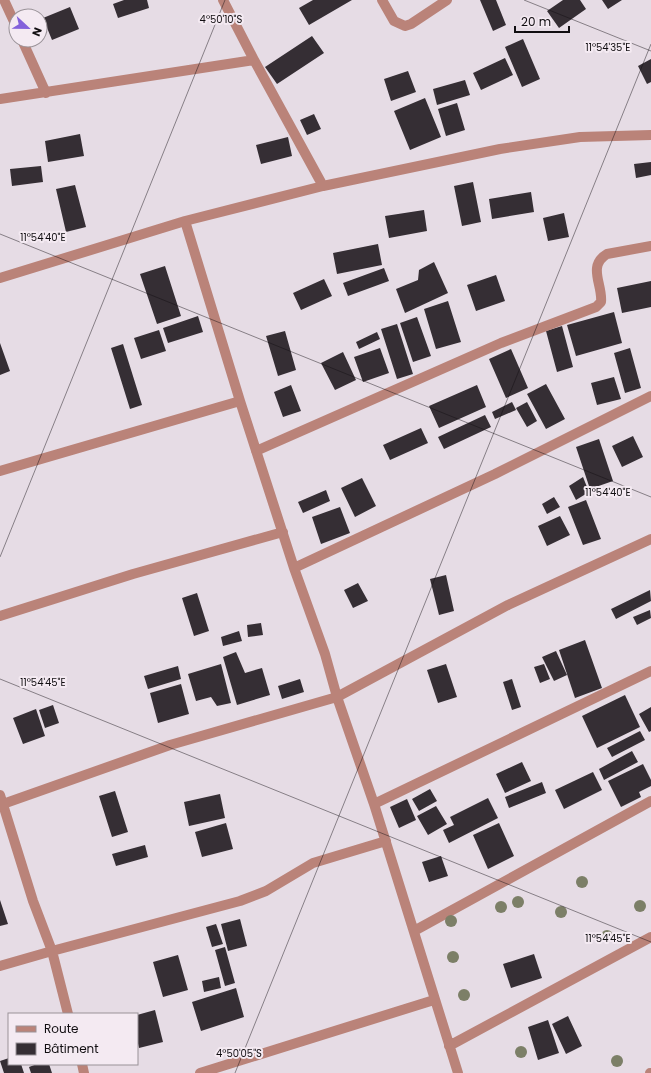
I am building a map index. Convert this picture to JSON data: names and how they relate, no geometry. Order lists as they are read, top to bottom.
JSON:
{
  "legend": ["Route", "Bâtiment"],
  "scale_bar": "20 m",
  "north": "right",
  "coordinates": [
    "4°50'10\"S",
    "11°54'35\"E",
    "11°54'40\"E",
    "11°54'45\"E",
    "4°50'05\"S"
  ]
}
